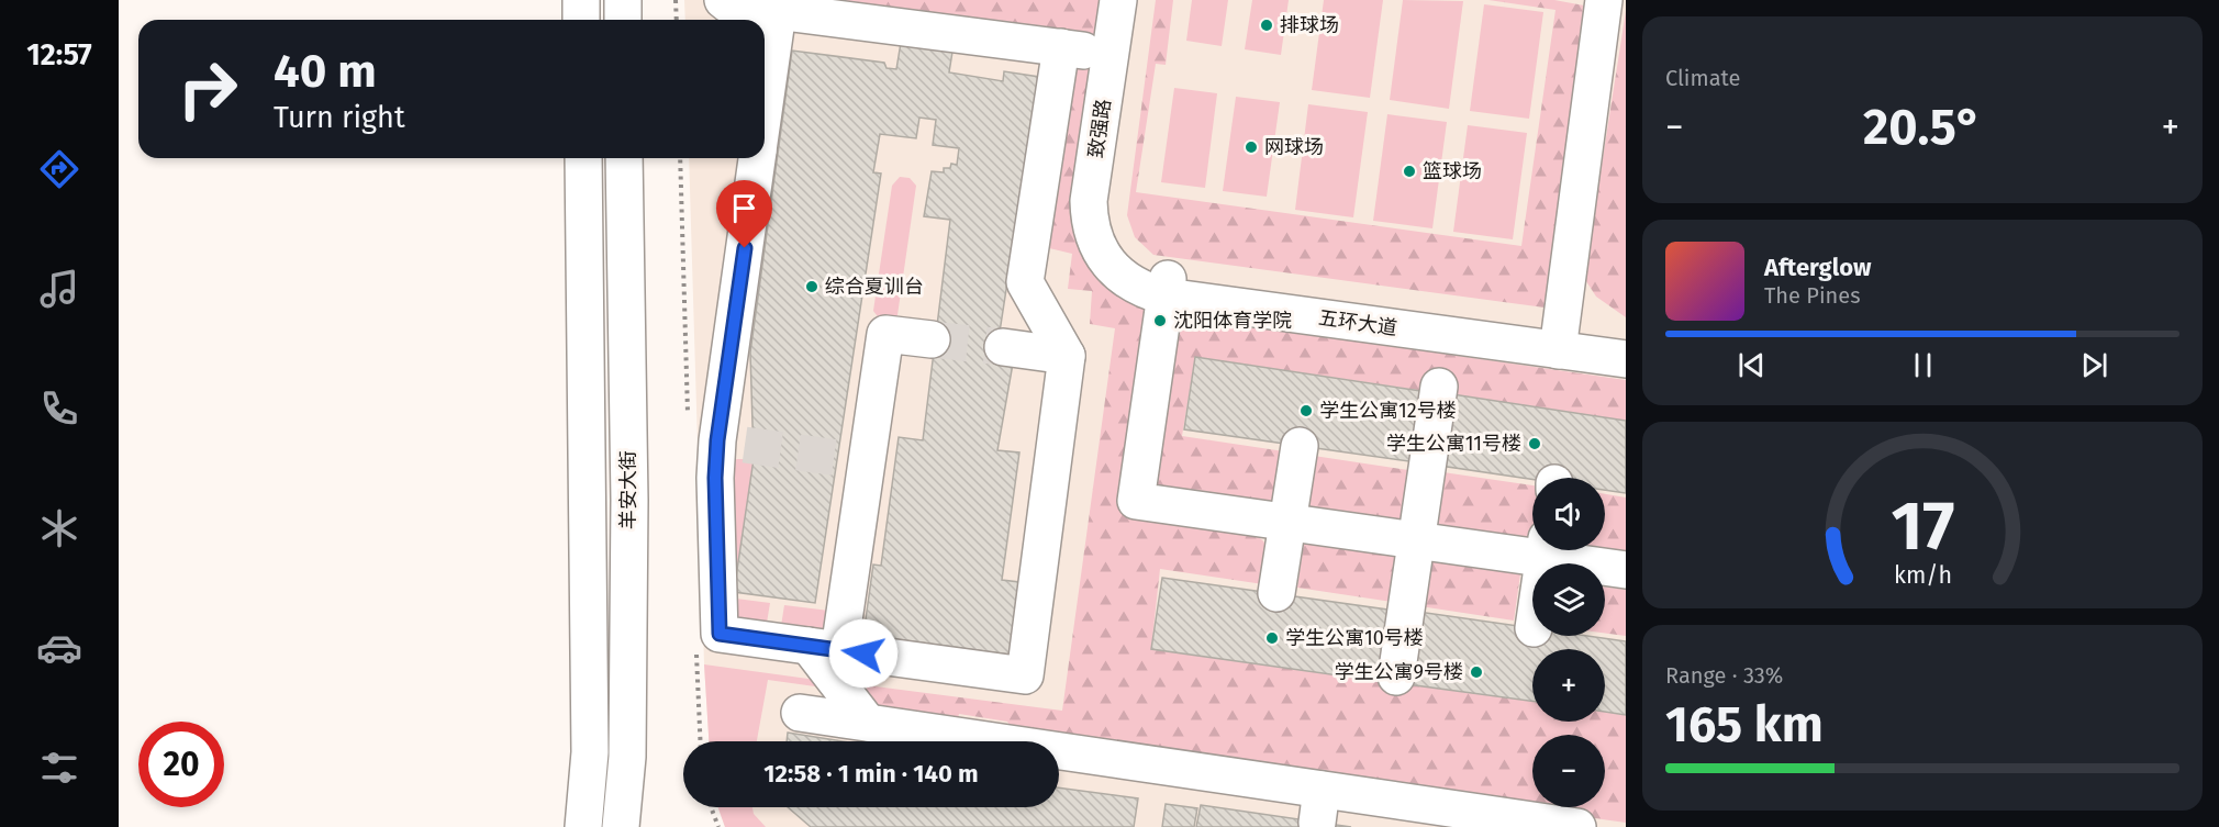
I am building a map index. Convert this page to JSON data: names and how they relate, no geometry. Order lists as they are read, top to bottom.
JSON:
{
  "streets": {
    "street": ["致强路", "五环大道", "羊安大街"]
  },
  "crossings": [
    ["致强路", "五环大道"]
  ],
  "places": [
    "排球场",
    "网球场",
    "篮球场",
    "综合夏训台",
    "沈阳体育学院",
    "学生公寓12号楼",
    "学生公寓11号楼",
    "学生公寓10号楼",
    "学生公寓9号楼"
  ],
  "page": {
    "tabs": "12:57",
    "tile": [
      "Climate",
      ["Range · 33%", "165 km"]
    ],
    "turn": ["40 m", "Turn right"],
    "heat": ["−", "20.5°", "+"],
    "song": ["Afterglow", "The Pines"],
    "map_buttons": ["+", "−"],
    "limit": "20",
    "trip": "12:58 · 1 min · 140 m",
    "gauge": ["17", "km/h"]
  }
}
